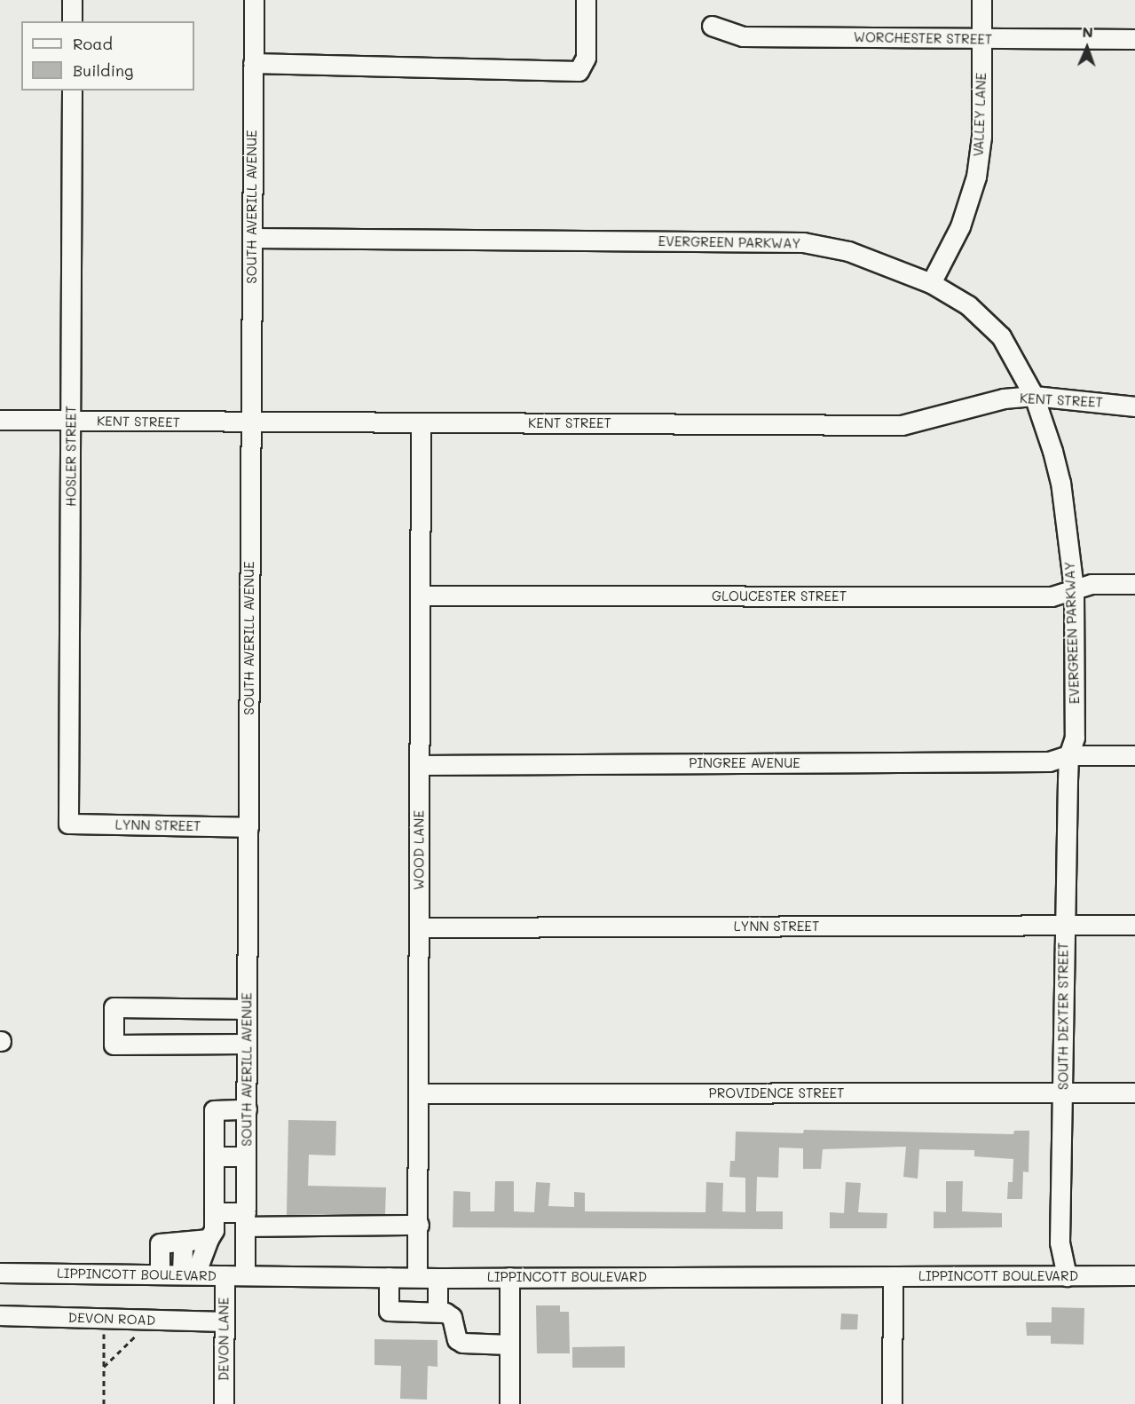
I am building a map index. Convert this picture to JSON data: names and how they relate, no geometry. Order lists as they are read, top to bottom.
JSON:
{
  "streets": {
    "street": [
      "WORCHESTER STREET",
      "VALLEY LANE",
      "SOUTH AVERILL AVENUE",
      "EVERGREEN PARKWAY",
      "KENT STREET",
      "HOSLER STREET",
      "GLOUCESTER STREET",
      "PINGREE AVENUE",
      "LYNN STREET",
      "WOOD LANE",
      "SOUTH DEXTER STREET",
      "PROVIDENCE STREET",
      "LIPPINCOTT BOULEVARD",
      "DEVON ROAD",
      "DEVON LANE"
    ]
  },
  "crossings": [
    ["WORCHESTER STREET", "VALLEY LANE"],
    ["VALLEY LANE", "EVERGREEN PARKWAY"],
    ["SOUTH AVERILL AVENUE", "EVERGREEN PARKWAY"],
    ["SOUTH AVERILL AVENUE", "KENT STREET"],
    ["SOUTH AVERILL AVENUE", "LYNN STREET"],
    ["SOUTH AVERILL AVENUE", "LIPPINCOTT BOULEVARD"],
    ["EVERGREEN PARKWAY", "KENT STREET"],
    ["EVERGREEN PARKWAY", "GLOUCESTER STREET"],
    ["EVERGREEN PARKWAY", "PINGREE AVENUE"],
    ["EVERGREEN PARKWAY", "SOUTH DEXTER STREET"],
    ["KENT STREET", "HOSLER STREET"],
    ["KENT STREET", "WOOD LANE"],
    ["HOSLER STREET", "LYNN STREET"],
    ["GLOUCESTER STREET", "WOOD LANE"],
    ["PINGREE AVENUE", "WOOD LANE"],
    ["PINGREE AVENUE", "SOUTH DEXTER STREET"],
    ["LYNN STREET", "WOOD LANE"],
    ["LYNN STREET", "SOUTH DEXTER STREET"],
    ["WOOD LANE", "PROVIDENCE STREET"],
    ["WOOD LANE", "LIPPINCOTT BOULEVARD"],
    ["SOUTH DEXTER STREET", "PROVIDENCE STREET"],
    ["SOUTH DEXTER STREET", "LIPPINCOTT BOULEVARD"],
    ["LIPPINCOTT BOULEVARD", "DEVON LANE"],
    ["DEVON ROAD", "DEVON LANE"]
  ],
  "legend": ["Road", "Building"],
  "north": "top"
}
